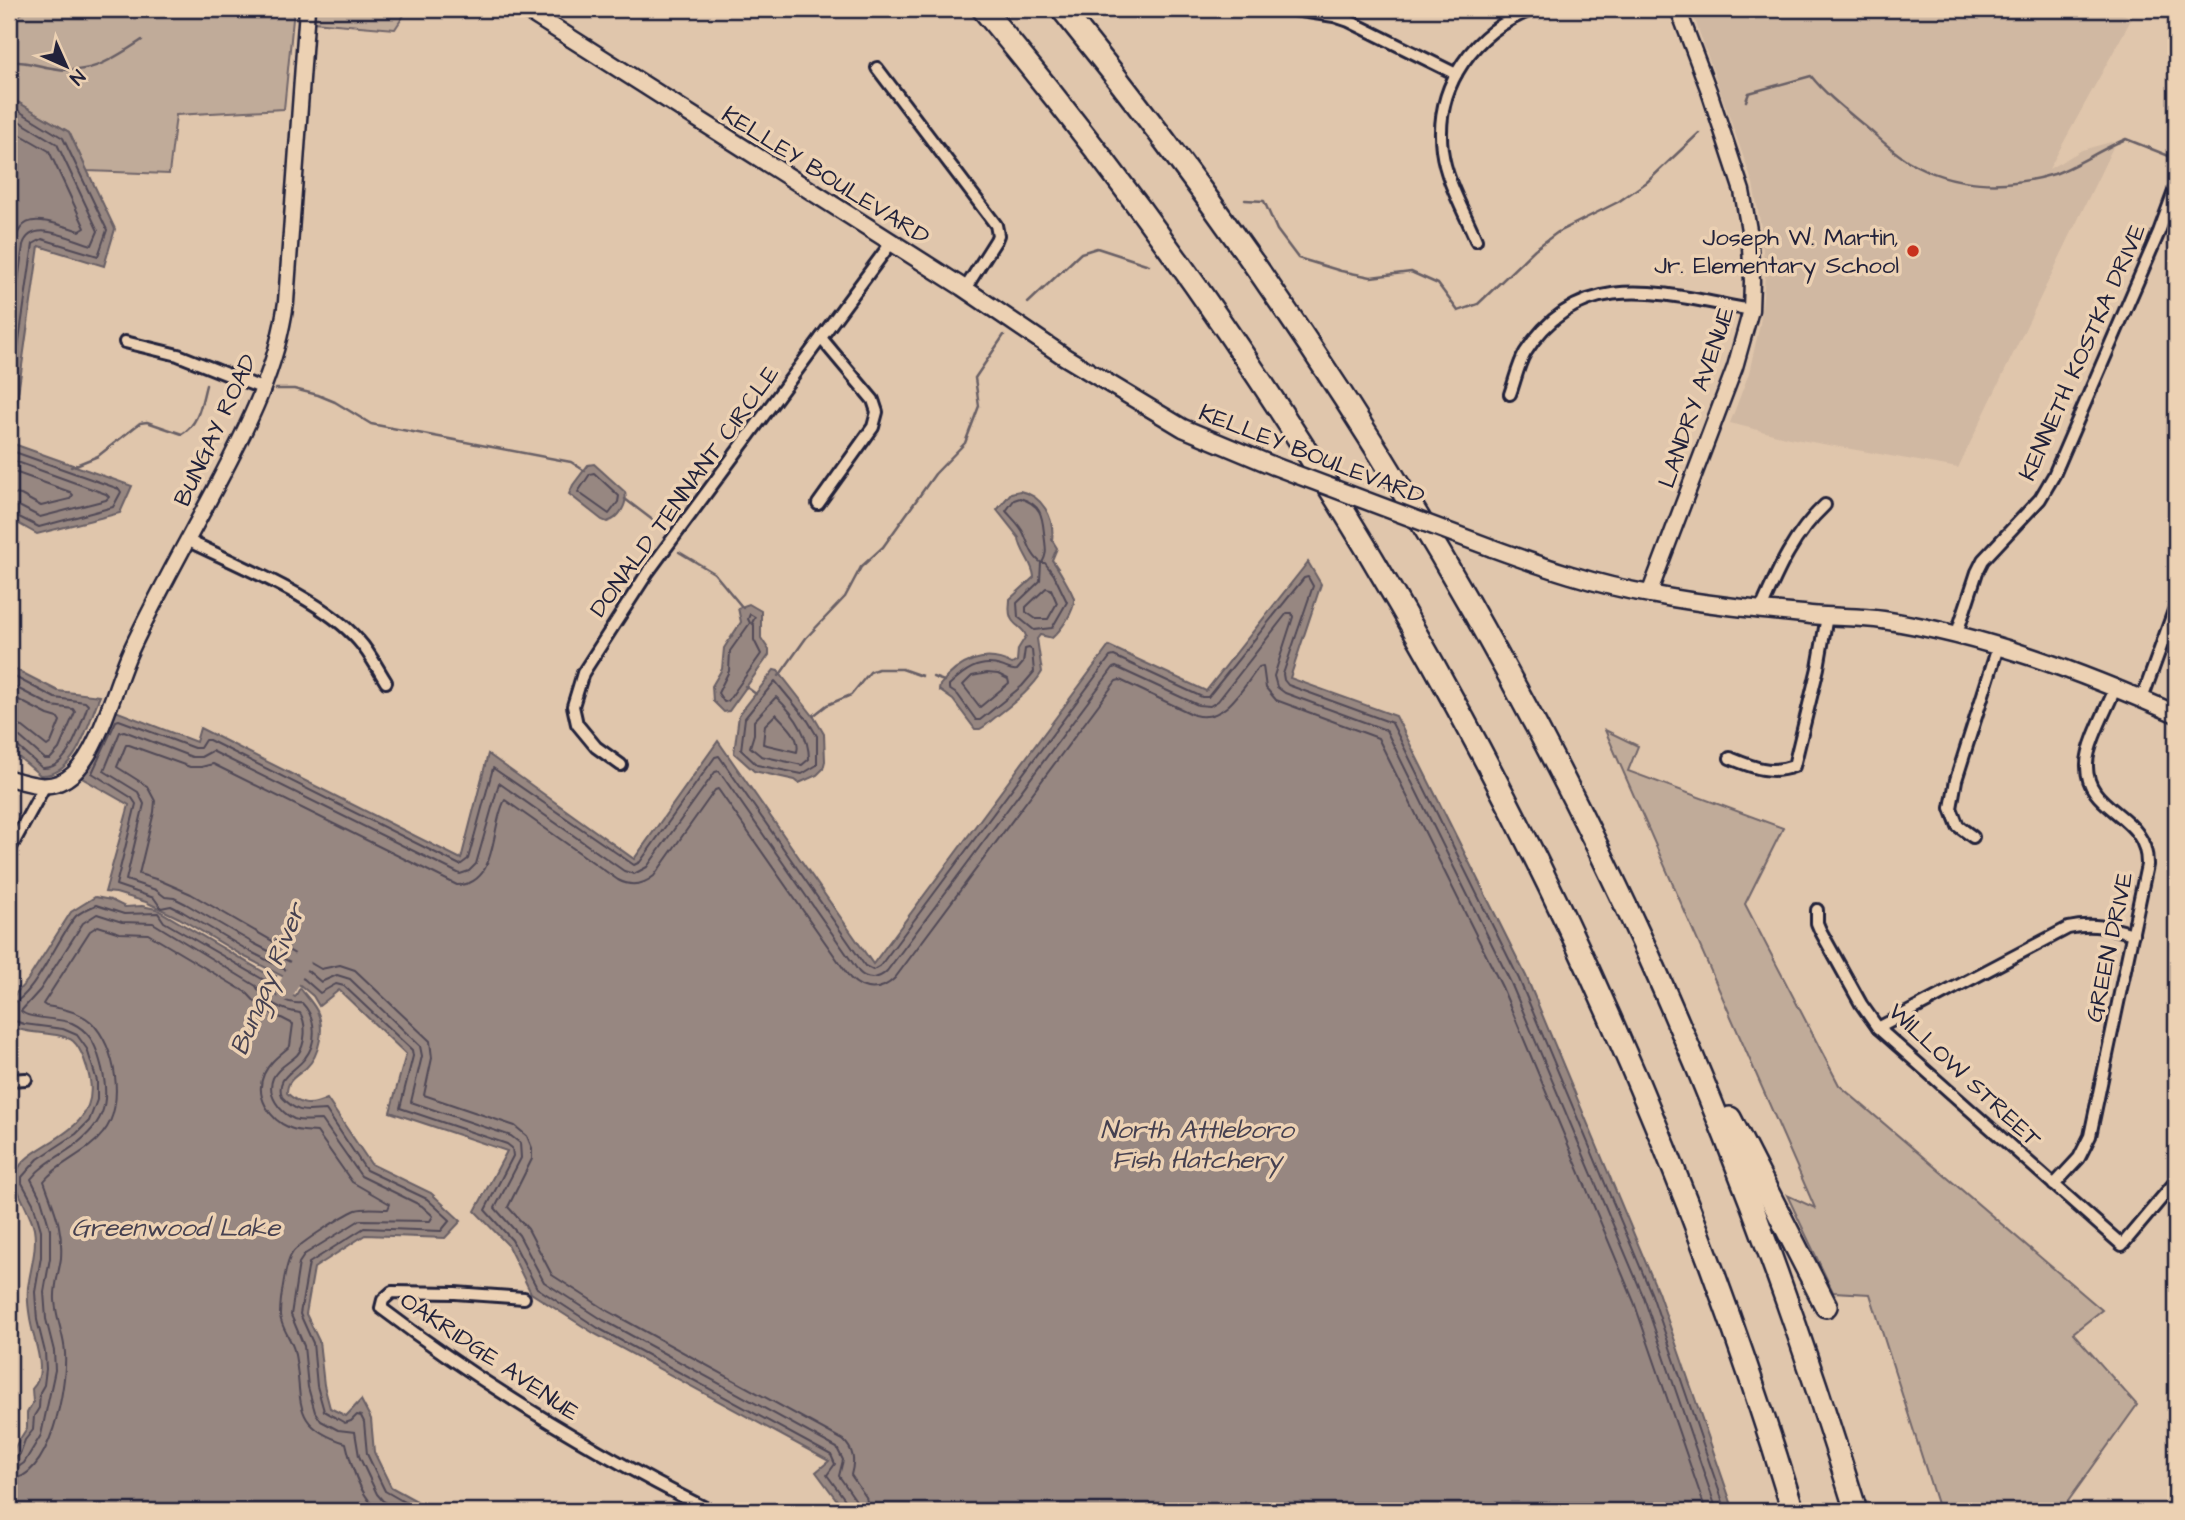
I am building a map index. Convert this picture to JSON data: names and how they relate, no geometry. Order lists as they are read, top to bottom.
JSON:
{
  "streets": {
    "main road": ["KELLEY BOULEVARD"],
    "street": [
      "KENNETH KOSTKA DRIVE",
      "LANDRY AVENUE",
      "BUNGAY ROAD",
      "DONALD TENNANT CIRCLE",
      "GREEN DRIVE",
      "WILLOW STREET",
      "OAKRIDGE AVENUE"
    ]
  },
  "crossings": [
    ["KELLEY BOULEVARD", "KENNETH KOSTKA DRIVE"],
    ["KELLEY BOULEVARD", "LANDRY AVENUE"],
    ["KELLEY BOULEVARD", "DONALD TENNANT CIRCLE"],
    ["KELLEY BOULEVARD", "GREEN DRIVE"],
    ["GREEN DRIVE", "WILLOW STREET"]
  ],
  "water": ["Bungay River", "North Attleboro Fish Hatchery", "Greenwood Lake"],
  "places": ["Joseph W. Martin, Jr. Elementary School"],
  "north": "bottom right"
}
